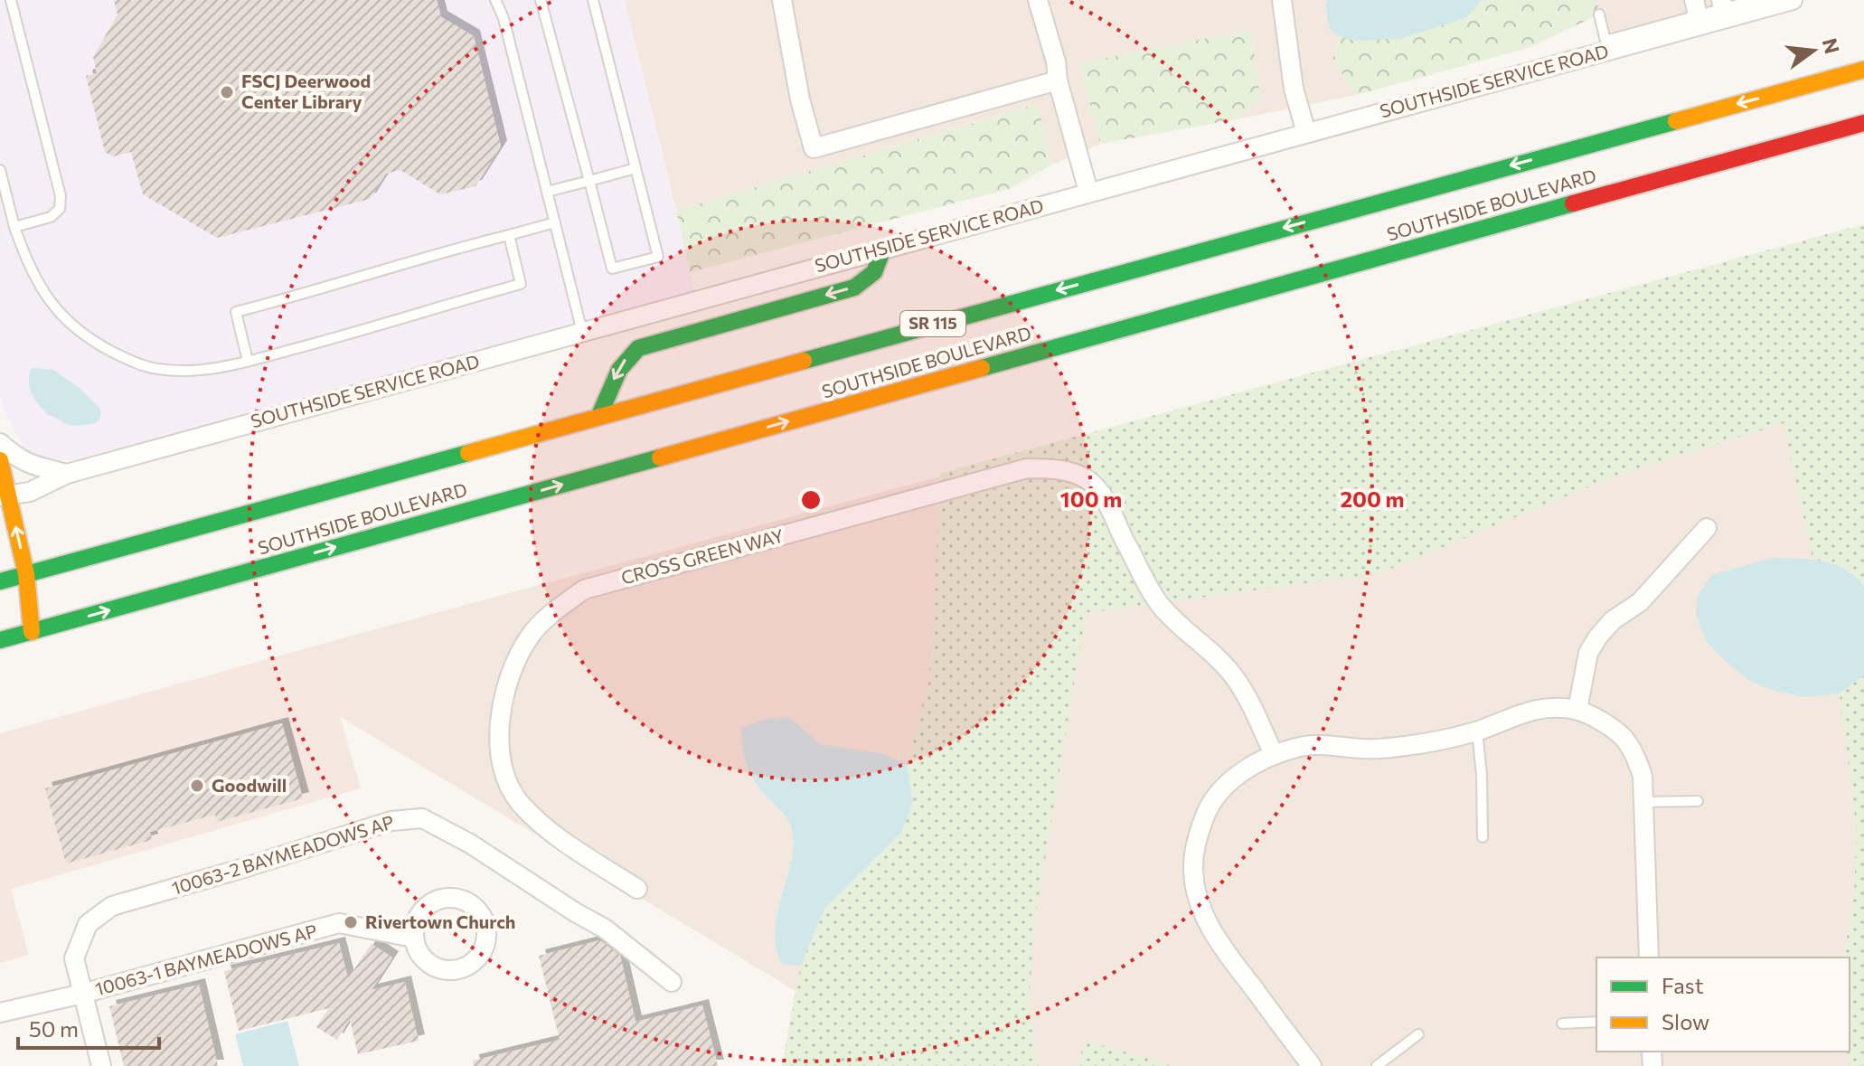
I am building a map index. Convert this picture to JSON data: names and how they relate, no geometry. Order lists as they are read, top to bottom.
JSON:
{
  "streets": {
    "main road": ["SOUTHSIDE BOULEVARD", "SR 115"],
    "street": [
      "SOUTHSIDE SERVICE ROAD",
      "CROSS GREEN WAY",
      "10063-2 BAYMEADOWS AP",
      "10063-1 BAYMEADOWS AP"
    ]
  },
  "crossings": [
    ["10063-2 BAYMEADOWS AP", "10063-1 BAYMEADOWS AP"]
  ],
  "places": ["FSCJ Deerwood Center Library", "Goodwill", "Rivertown Church"],
  "legend": ["Fast", "Slow"],
  "scale_bar": "50 m",
  "north": "right",
  "rings": ["100 m", "200 m"]
}
